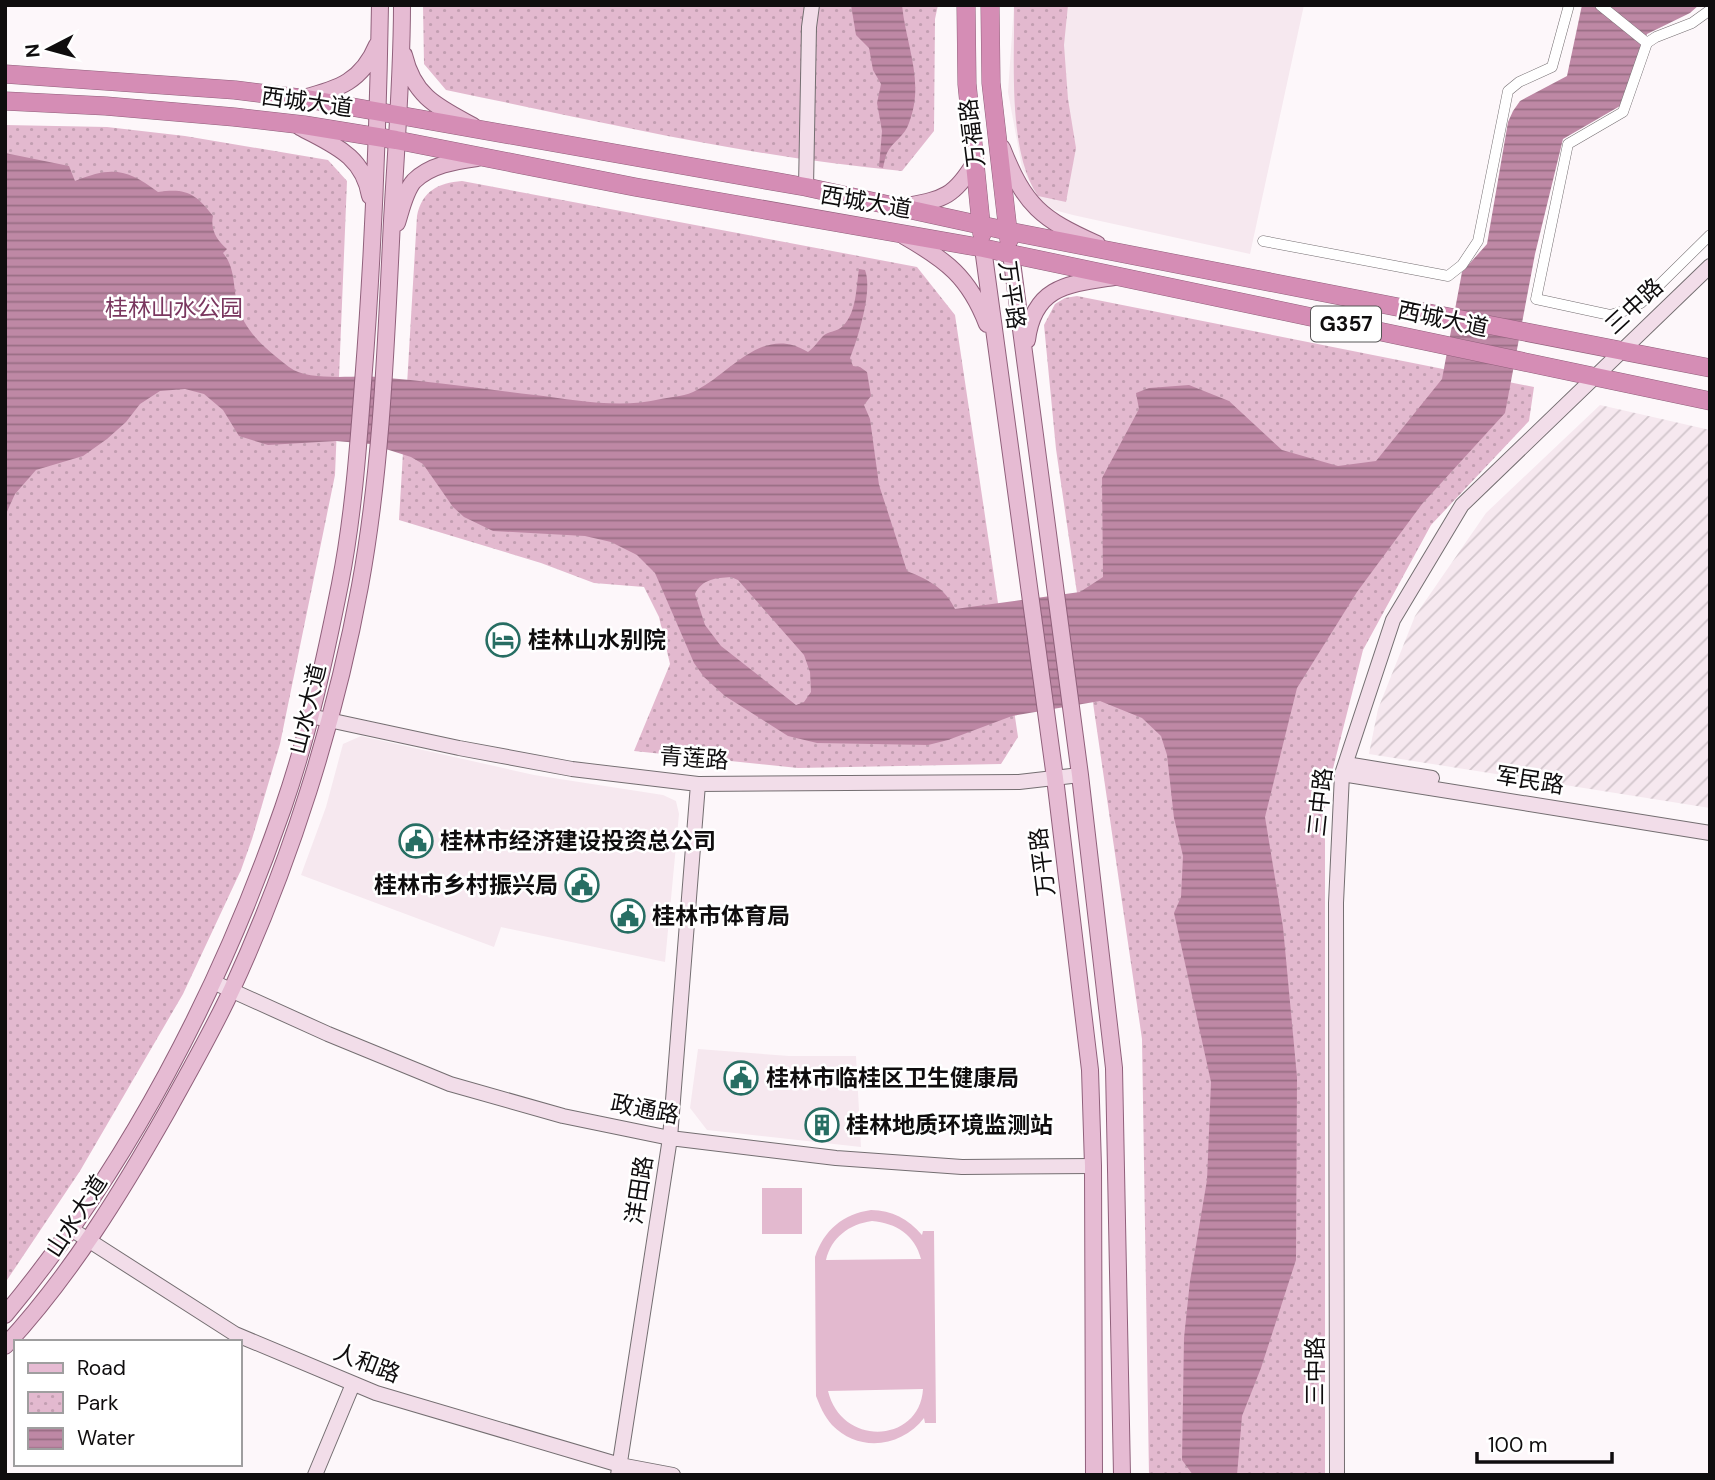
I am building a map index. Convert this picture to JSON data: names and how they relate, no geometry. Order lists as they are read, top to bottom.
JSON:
{
  "streets": {
    "highway": ["西城大道", "万福路", "G357"],
    "main road": ["万平路", "山水大道"],
    "street": [
      "三中路",
      "青莲路",
      "军民路",
      "政通路",
      "洋田路",
      "人和路"
    ]
  },
  "crossings": [
    ["西城大道", "万福路"],
    ["西城大道", "万平路"],
    ["西城大道", "三中路"],
    ["西城大道", "山水大道"],
    ["万福路", "万平路"],
    ["万平路", "青莲路"],
    ["万平路", "政通路"],
    ["三中路", "军民路"],
    ["山水大道", "青莲路"],
    ["山水大道", "政通路"],
    ["山水大道", "人和路"],
    ["青莲路", "洋田路"],
    ["政通路", "洋田路"],
    ["洋田路", "人和路"]
  ],
  "parks": ["桂林山水公园"],
  "places": {
    "hotel": ["桂林山水别院"],
    "public building": [
      "桂林市经济建设投资总公司",
      "桂林市乡村振兴局",
      "桂林市体育局",
      "桂林市临桂区卫生健康局"
    ],
    "building": ["桂林地质环境监测站"]
  },
  "legend": ["Road", "Park", "Water"],
  "scale_bar": "100 m",
  "north": "left"
}
